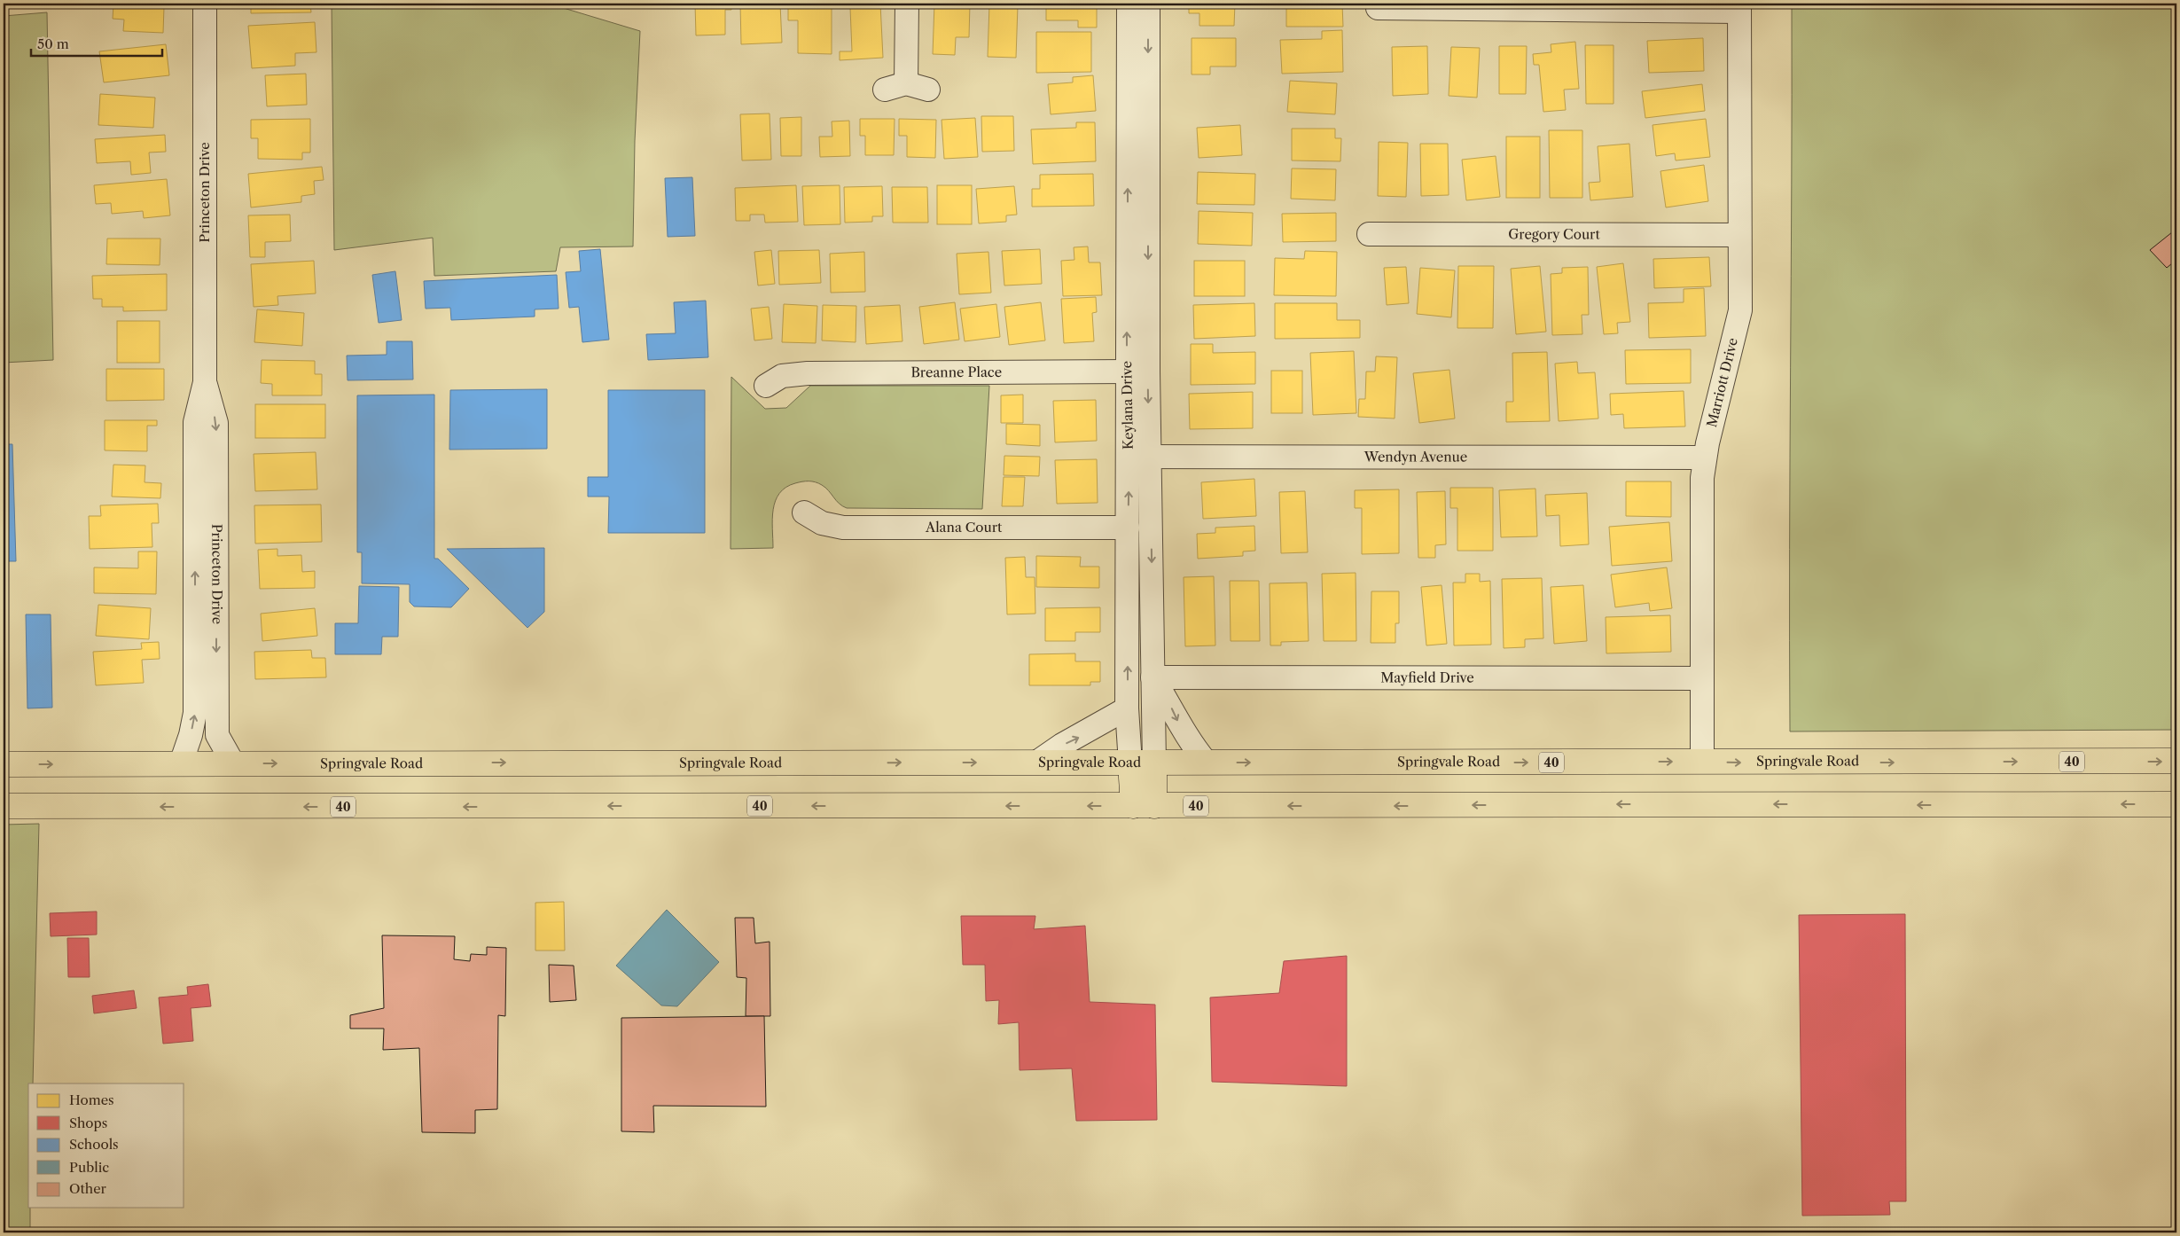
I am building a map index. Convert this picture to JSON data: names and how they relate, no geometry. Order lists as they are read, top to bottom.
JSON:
{
  "streets": {
    "highway": ["Keylana Drive", "40", "Springvale Road"],
    "street": [
      "Princeton Drive",
      "Gregory Court",
      "Breanne Place",
      "Marriott Drive",
      "Wendyn Avenue",
      "Alana Court",
      "Mayfield Drive"
    ]
  },
  "crossings": [
    ["Princeton Drive", "Springvale Road"],
    ["Gregory Court", "Marriott Drive"],
    ["Breanne Place", "Keylana Drive"],
    ["Marriott Drive", "Wendyn Avenue"],
    ["Marriott Drive", "Mayfield Drive"],
    ["Marriott Drive", "Springvale Road"],
    ["Keylana Drive", "Wendyn Avenue"],
    ["Keylana Drive", "Alana Court"],
    ["Keylana Drive", "Mayfield Drive"],
    ["Keylana Drive", "40"],
    ["Keylana Drive", "Springvale Road"]
  ],
  "legend": [
    "Homes",
    "Shops",
    "Schools",
    "Public",
    "Other"
  ],
  "scale_bar": "50 m"
}
